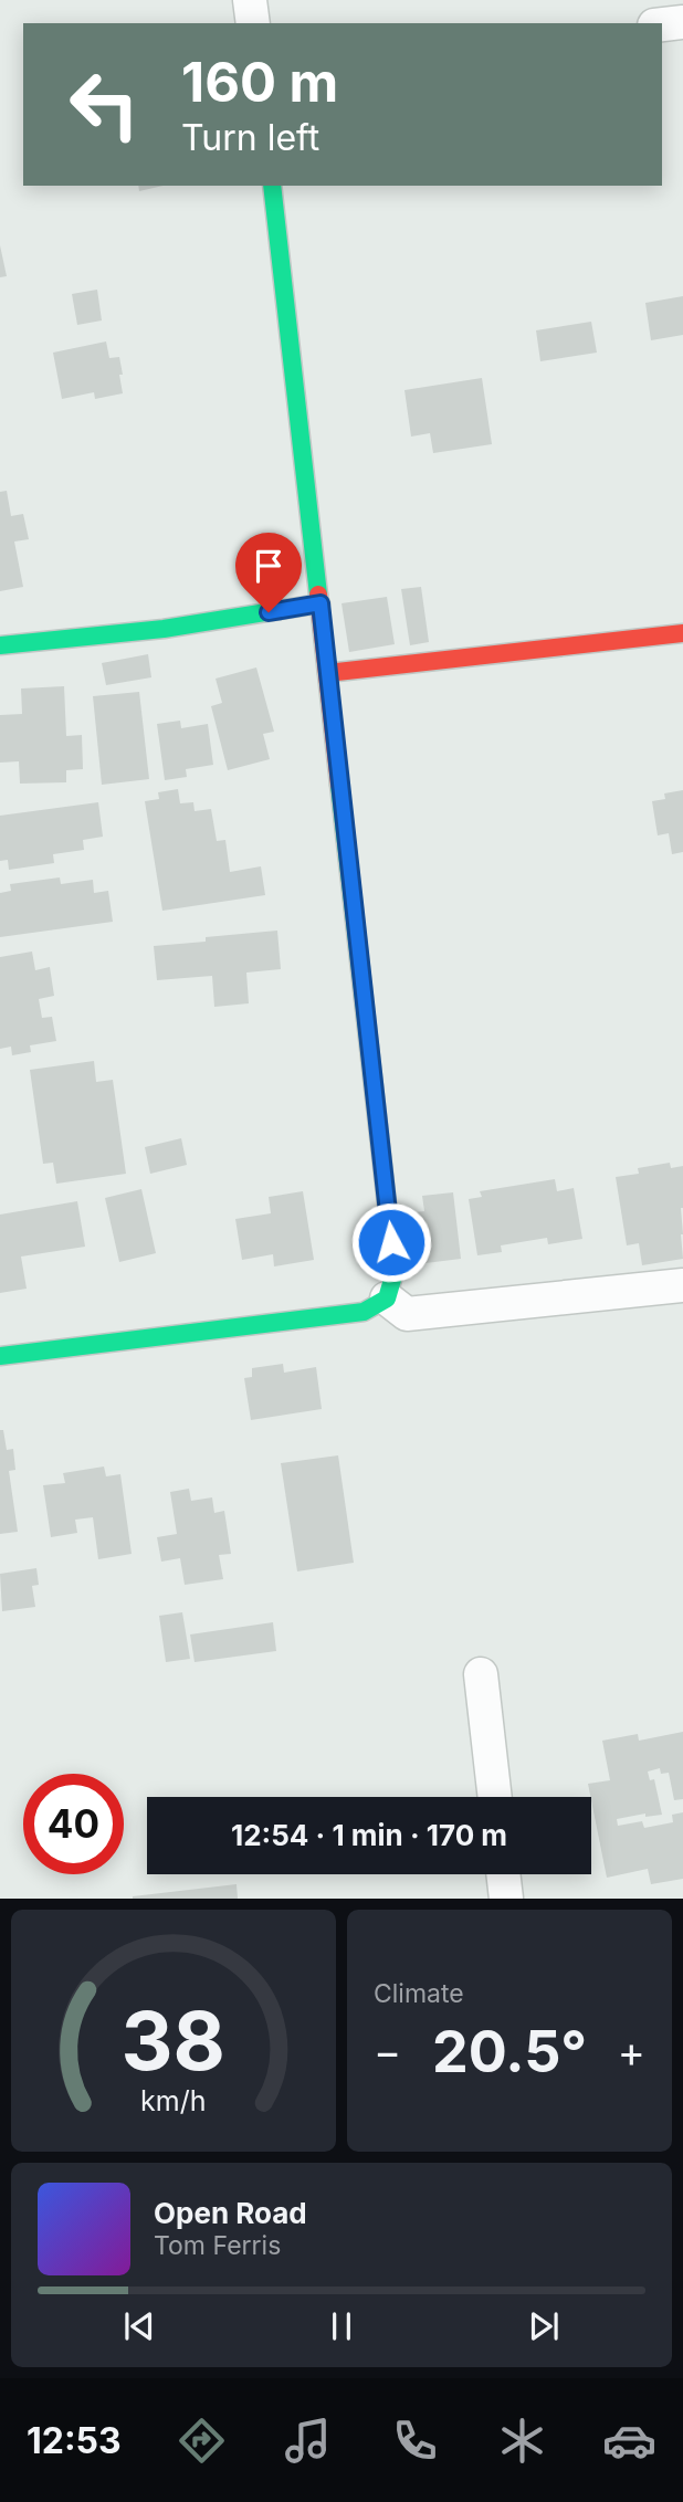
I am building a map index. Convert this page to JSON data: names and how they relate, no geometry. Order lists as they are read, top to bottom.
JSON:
{
  "page": {
    "turn": ["160 m", "Turn left"],
    "limit": "40",
    "trip": "12:54 · 1 min · 170 m",
    "tile": "Climate",
    "heat": ["−", "20.5°", "+"],
    "song": ["Open Road", "Tom Ferris"],
    "tabs": "12:53",
    "gauge": ["38", "km/h"]
  }
}
